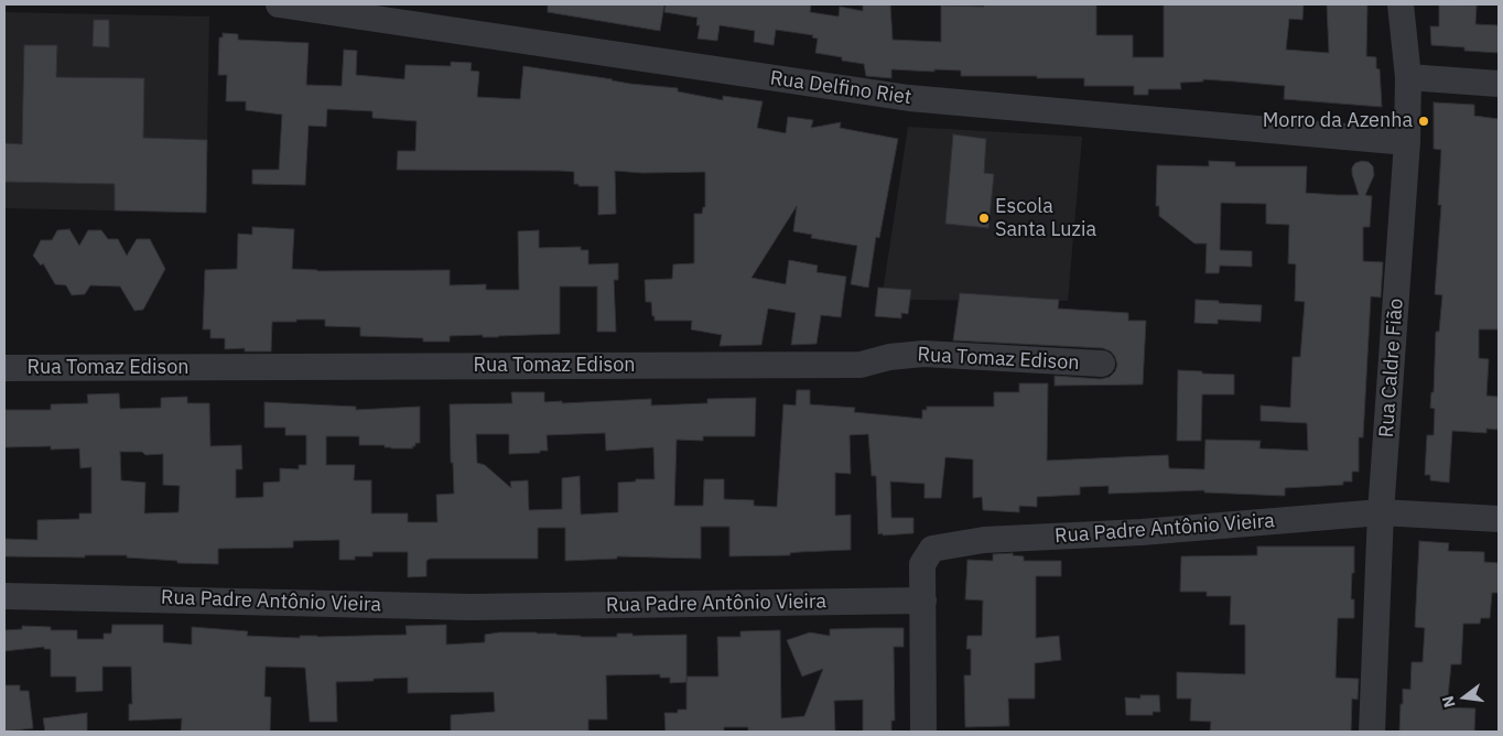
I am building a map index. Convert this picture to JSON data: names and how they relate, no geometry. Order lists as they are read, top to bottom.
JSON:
{
  "streets": {
    "street": [
      "Rua Delfino Riet",
      "Rua Tomaz Edison",
      "Rua Caldre Fião",
      "Rua Padre Antônio Vieira"
    ]
  },
  "crossings": [
    ["Rua Delfino Riet", "Rua Caldre Fião"],
    ["Rua Caldre Fião", "Rua Padre Antônio Vieira"]
  ],
  "places": ["Morro da Azenha", "Escola Santa Luzia"],
  "north": "left"
}
